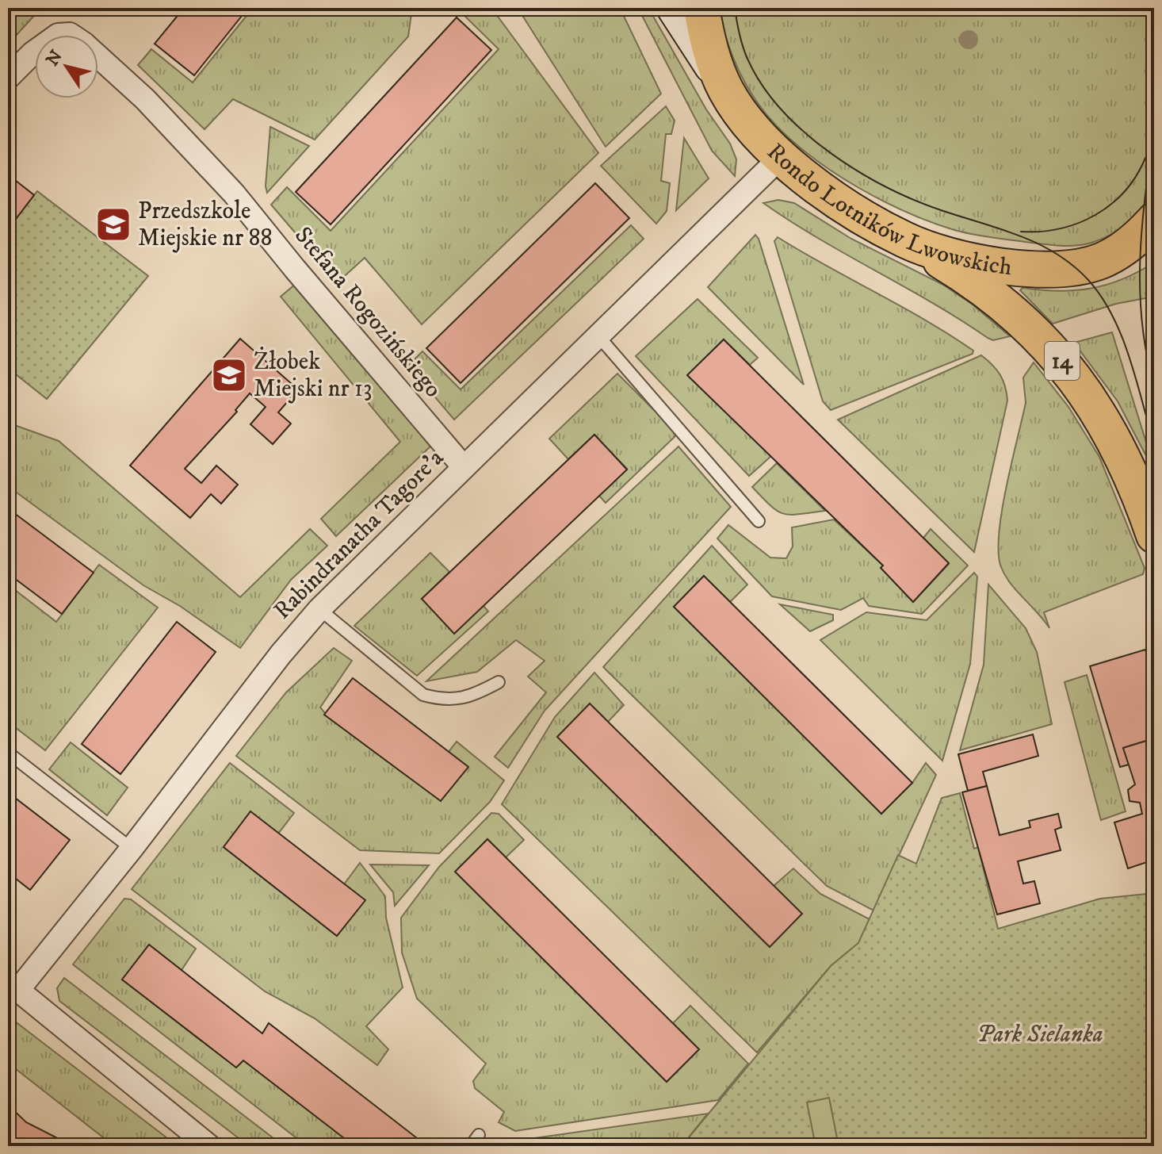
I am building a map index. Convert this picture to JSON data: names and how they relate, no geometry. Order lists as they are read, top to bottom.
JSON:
{
  "streets": {
    "main road": ["Rondo Lotników Lwowskich", "14"],
    "street": ["Stefana Rogozińskiego", "Rabindranatha Tagore'a"]
  },
  "crossings": [
    ["Rondo Lotników Lwowskich", "14"],
    ["Rondo Lotników Lwowskich", "Rabindranatha Tagore'a"],
    ["Stefana Rogozińskiego", "Rabindranatha Tagore'a"]
  ],
  "parks": ["Park Sielanka"],
  "places": {
    "school or university": ["Przedszkole Miejskie nr 88", "Żłobek Miejski nr 13"]
  },
  "north": "top left"
}
